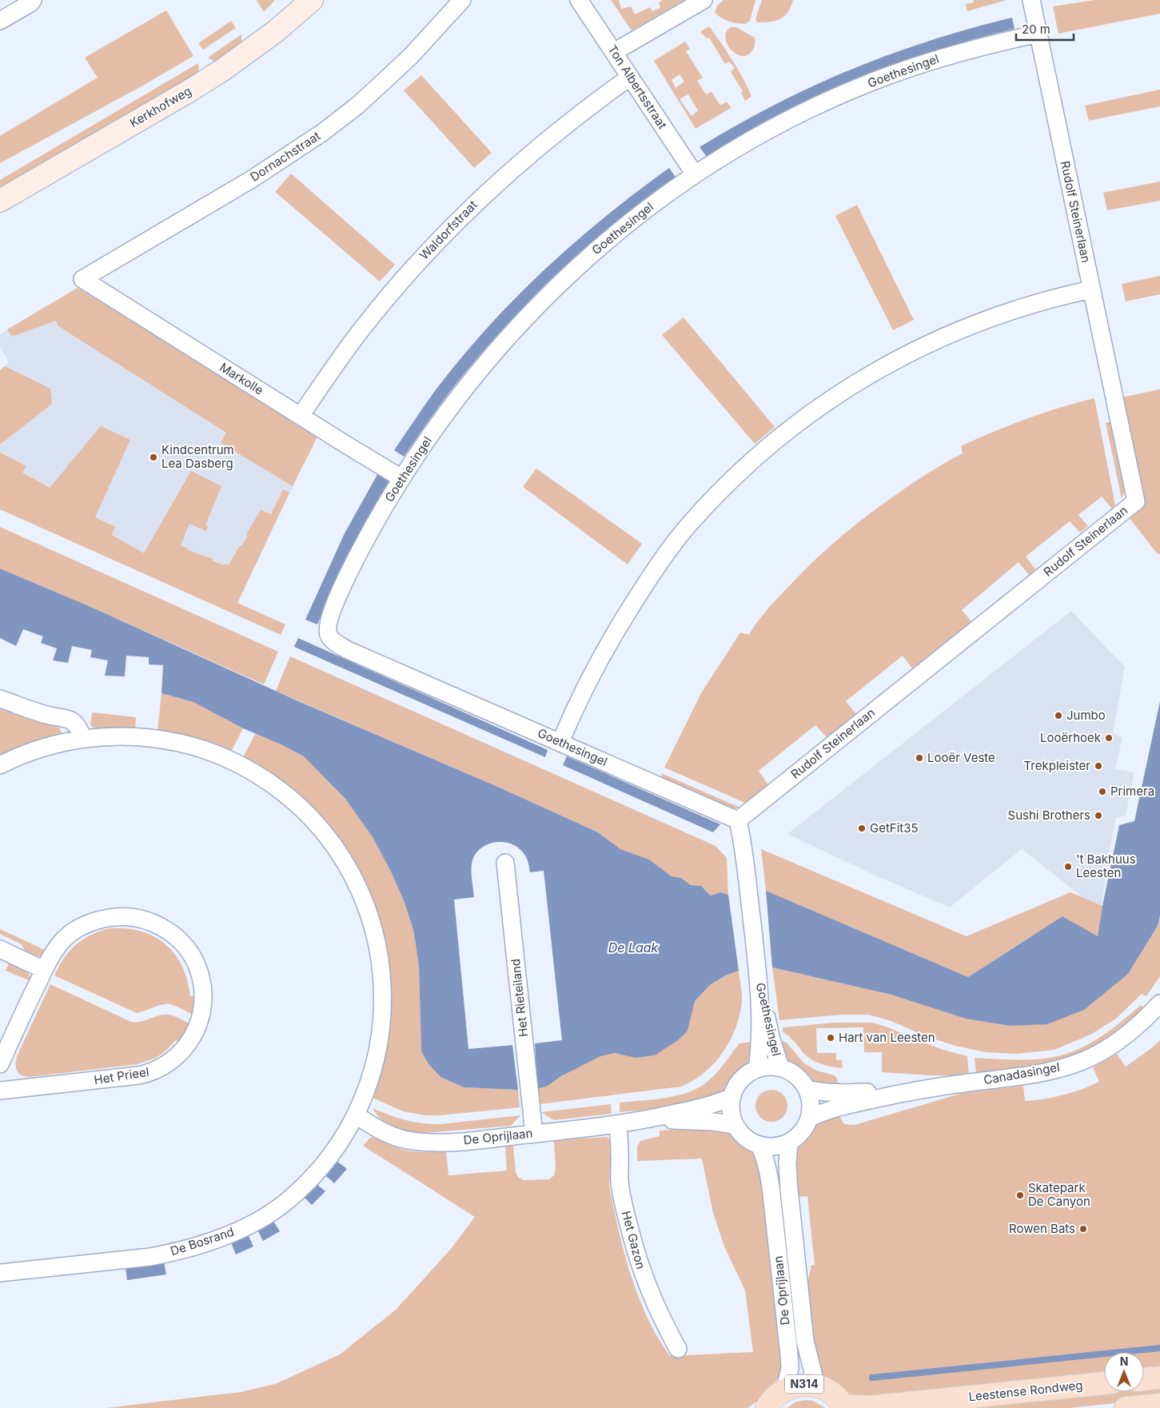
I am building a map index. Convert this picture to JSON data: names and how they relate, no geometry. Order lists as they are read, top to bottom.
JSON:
{
  "streets": {
    "main road": ["N314", "Leestense Rondweg"],
    "street": [
      "Goethesingel",
      "Ton Albertsstraat",
      "Kerkhofweg",
      "Dornachstraat",
      "Rudolf Steinerlaan",
      "Waldorfstraat",
      "Markolle",
      "Het Rieteiland",
      "Canadasingel",
      "Het Prieel",
      "De Oprijlaan",
      "Het Gazon",
      "De Bosrand"
    ]
  },
  "crossings": [
    ["Goethesingel", "Ton Albertsstraat"],
    ["Goethesingel", "Rudolf Steinerlaan"],
    ["Goethesingel", "Markolle"],
    ["Goethesingel", "Canadasingel"],
    ["Goethesingel", "De Oprijlaan"],
    ["Ton Albertsstraat", "Waldorfstraat"],
    ["Dornachstraat", "Markolle"],
    ["Waldorfstraat", "Markolle"],
    ["Het Rieteiland", "De Oprijlaan"],
    ["Canadasingel", "De Oprijlaan"],
    ["De Oprijlaan", "Het Gazon"],
    ["De Oprijlaan", "De Bosrand"],
    ["De Oprijlaan", "N314"],
    ["N314", "Leestense Rondweg"]
  ],
  "water": ["De Laak"],
  "places": [
    "Kindcentrum Lea Dasberg",
    "Jumbo",
    "Looërhoek",
    "Looër Veste",
    "Trekpleister",
    "Primera",
    "Sushi Brothers",
    "GetFit35",
    "'t Bakhuus Leesten",
    "Hart van Leesten",
    "Skatepark De Canyon",
    "Rowen Bats"
  ],
  "scale_bar": "20 m",
  "north": "top"
}
